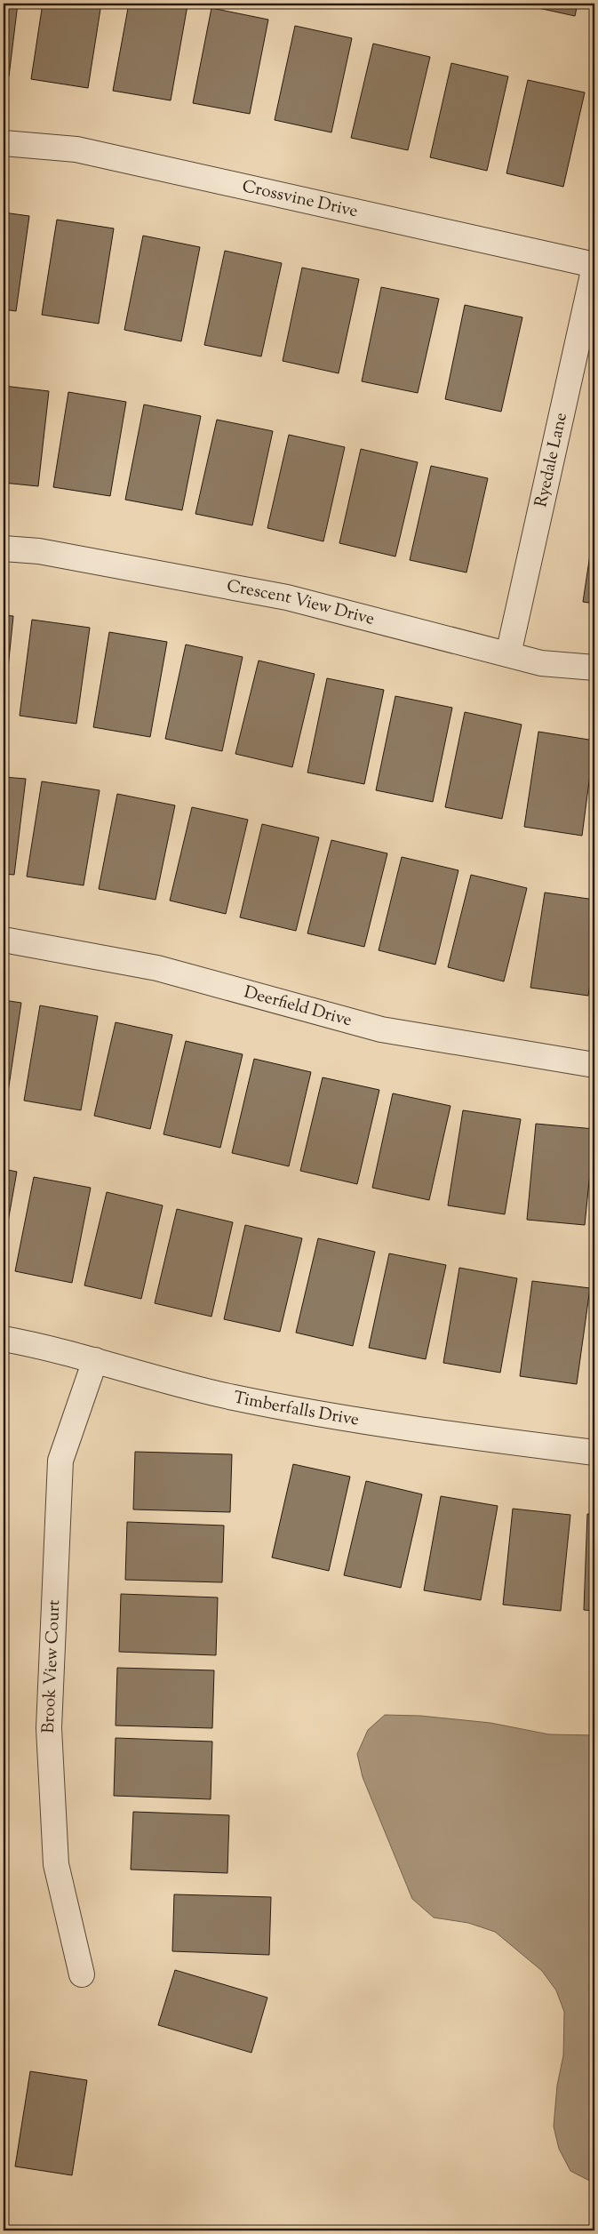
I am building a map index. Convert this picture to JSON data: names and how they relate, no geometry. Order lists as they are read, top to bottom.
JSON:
{
  "streets": {
    "street": [
      "Crossvine Drive",
      "Ryedale Lane",
      "Crescent View Drive",
      "Deerfield Drive",
      "Timberfalls Drive",
      "Brook View Court"
    ]
  },
  "crossings": [
    ["Crossvine Drive", "Ryedale Lane"],
    ["Ryedale Lane", "Crescent View Drive"],
    ["Timberfalls Drive", "Brook View Court"]
  ]
}
